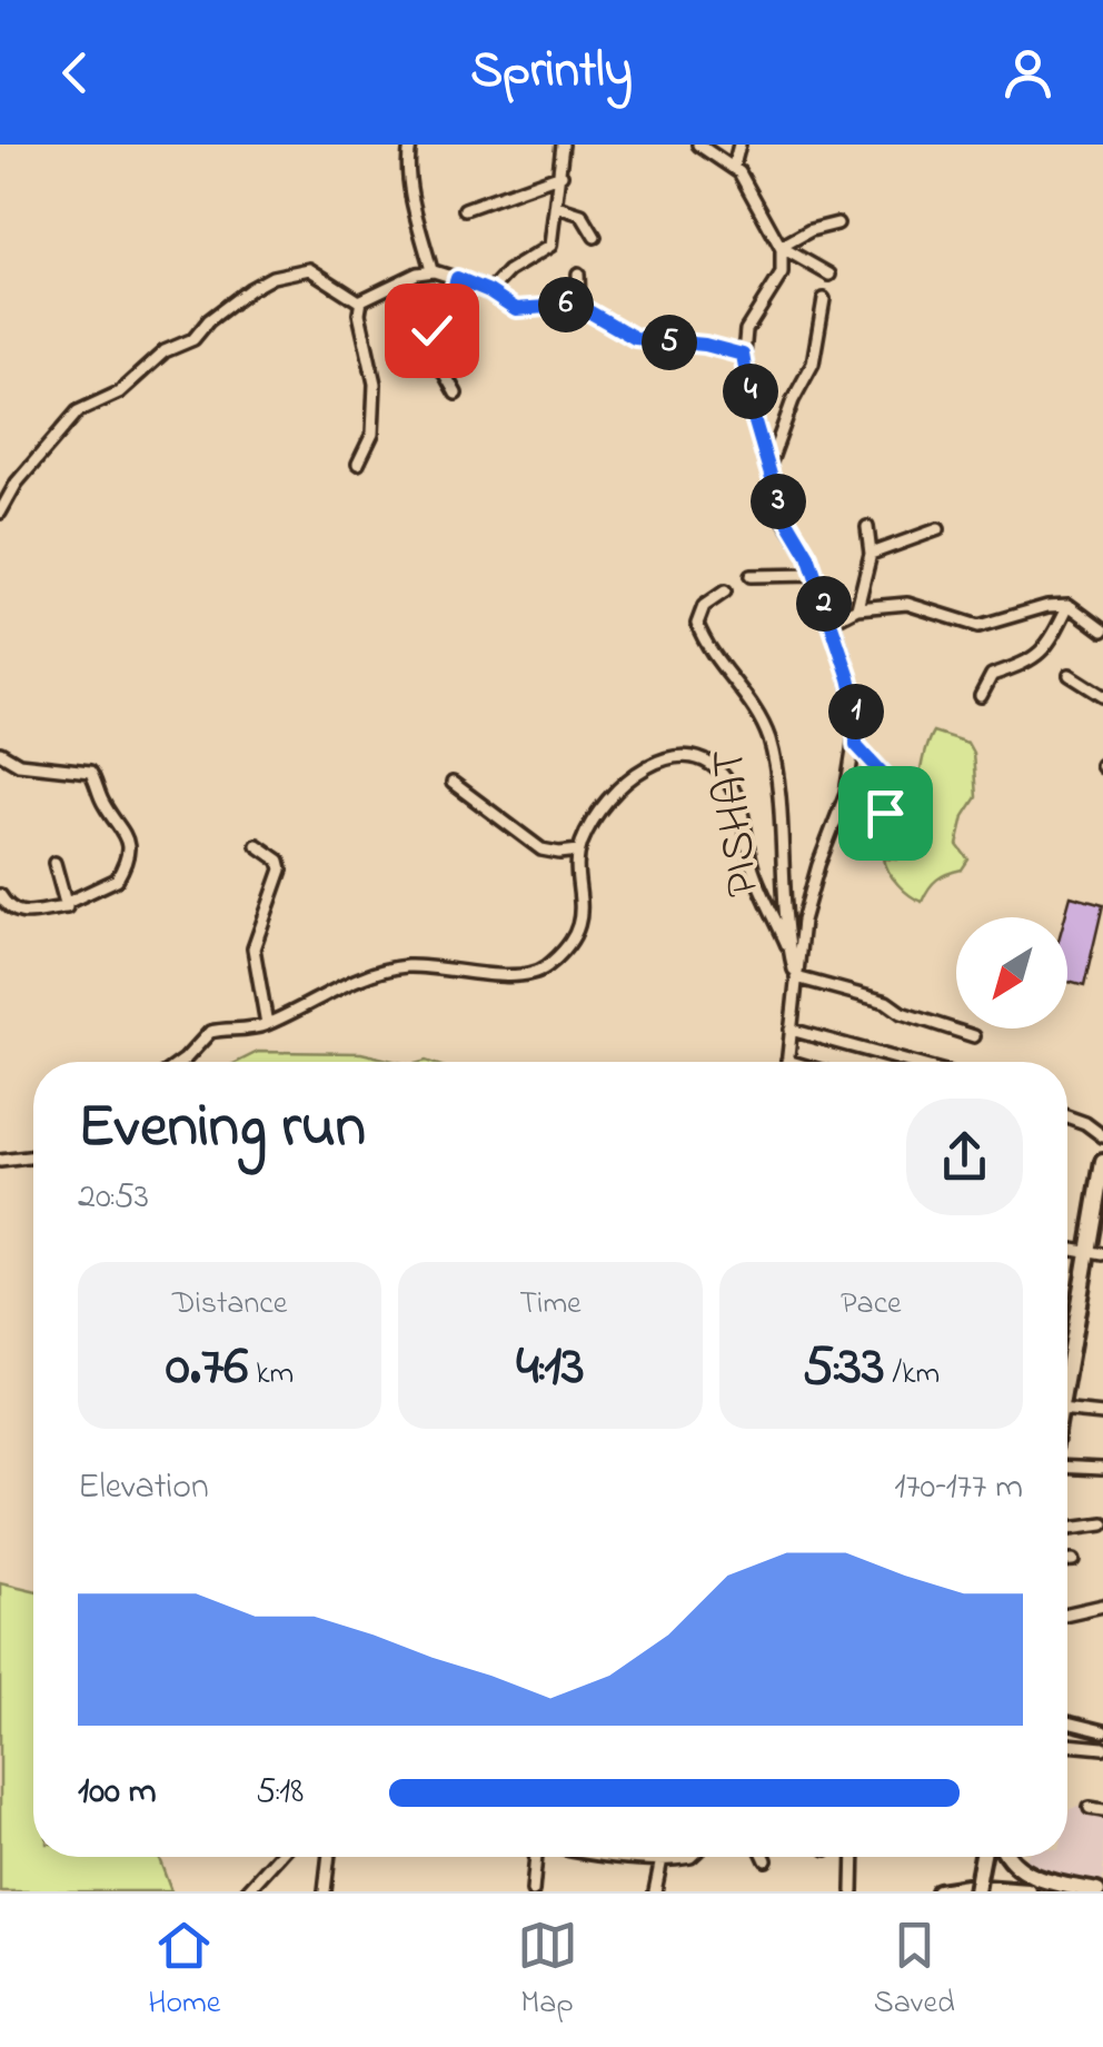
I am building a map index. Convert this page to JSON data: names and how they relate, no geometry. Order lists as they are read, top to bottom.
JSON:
{
  "streets": {
    "street": ["PISHAT"]
  },
  "north": "bottom left",
  "page": {
    "header": "Sprintly",
    "pins": [
      "6",
      "5",
      "4",
      "3",
      "2",
      "1"
    ],
    "heading": ["Evening run", "20:53"],
    "stats": [
      ["Distance", "0.76 km"],
      ["Time", "4:13"],
      ["Pace", "5:33 /km"]
    ],
    "chart": ["Elevation", "170–177 m"],
    "list": [
      {
        "name": "100 m",
        "note": "5:18"
      }
    ],
    "tabs": ["Home", "Map", "Saved"]
  }
}
